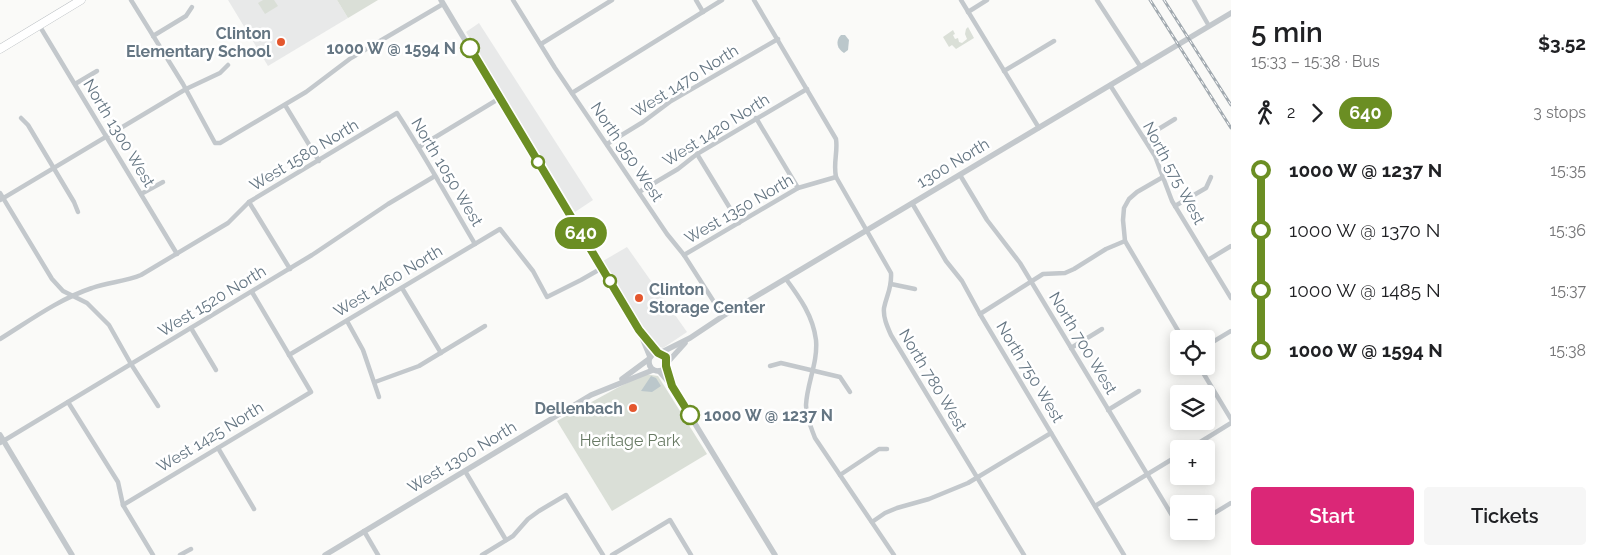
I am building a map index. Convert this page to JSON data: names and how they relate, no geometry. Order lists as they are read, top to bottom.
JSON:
{
  "streets": {
    "street": [
      "West 1470 North",
      "West 1420 North",
      "North 1300 West",
      "North 950 West",
      "West 1580 North",
      "1300 North",
      "North 1050 West",
      "North 575 West",
      "West 1350 North",
      "West 1460 North",
      "West 1520 North",
      "North 700 West",
      "North 750 West",
      "North 780 West",
      "West 1425 North",
      "West 1300 North"
    ]
  },
  "crossings": [
    ["West 1470 North", "North 950 West"],
    ["West 1420 North", "North 950 West"],
    ["North 1300 West", "West 1580 North"],
    ["North 950 West", "1300 North"],
    ["North 950 West", "West 1350 North"],
    ["West 1580 North", "North 1050 West"],
    ["1300 North", "North 575 West"],
    ["1300 North", "North 700 West"],
    ["1300 North", "North 750 West"],
    ["1300 North", "West 1300 North"],
    ["North 1050 West", "West 1460 North"],
    ["North 1050 West", "West 1520 North"],
    ["West 1460 North", "West 1425 North"]
  ],
  "parks": ["Heritage Park"],
  "places": [
    "Clinton Elementary School",
    "1000 W @ 1594 N",
    "Clinton Storage Center",
    "Dellenbach",
    "1000 W @ 1237 N"
  ],
  "lines": ["bus line 640"],
  "page": {
    "on_map": "640",
    "heading": ["5 min", "15:33 – 15:38 · Bus", "$3.52"],
    "legs": ["2", "640", "3 stops"],
    "list": [
      {
        "name": "1000 W @ 1237 N",
        "value": "15:35"
      },
      {
        "name": "1000 W @ 1370 N",
        "value": "15:36"
      },
      {
        "name": "1000 W @ 1485 N",
        "value": "15:37"
      },
      {
        "name": "1000 W @ 1594 N",
        "value": "15:38"
      }
    ],
    "map_buttons": ["+", "−"],
    "buttons": ["Start", "Tickets"]
  }
}
